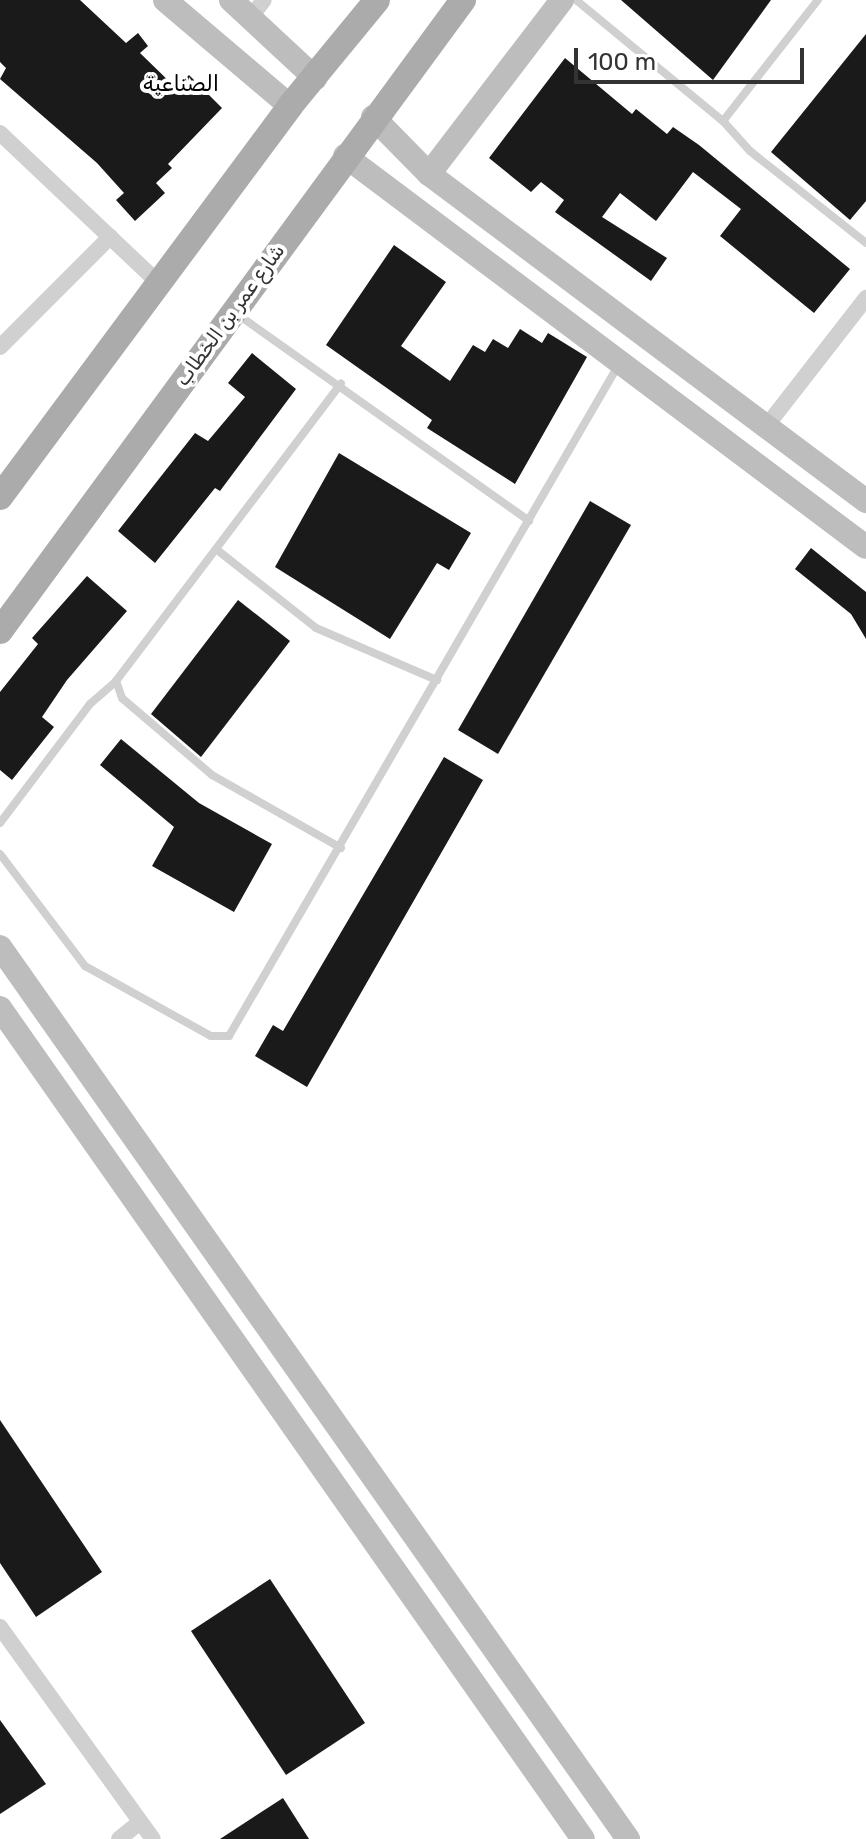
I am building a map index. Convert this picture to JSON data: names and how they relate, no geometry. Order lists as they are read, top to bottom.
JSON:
{
  "streets": {
    "main road": ["شارع عمر بن الخطاب"]
  },
  "districts": ["الصناعية"],
  "scale_bar": "100 m"
}
